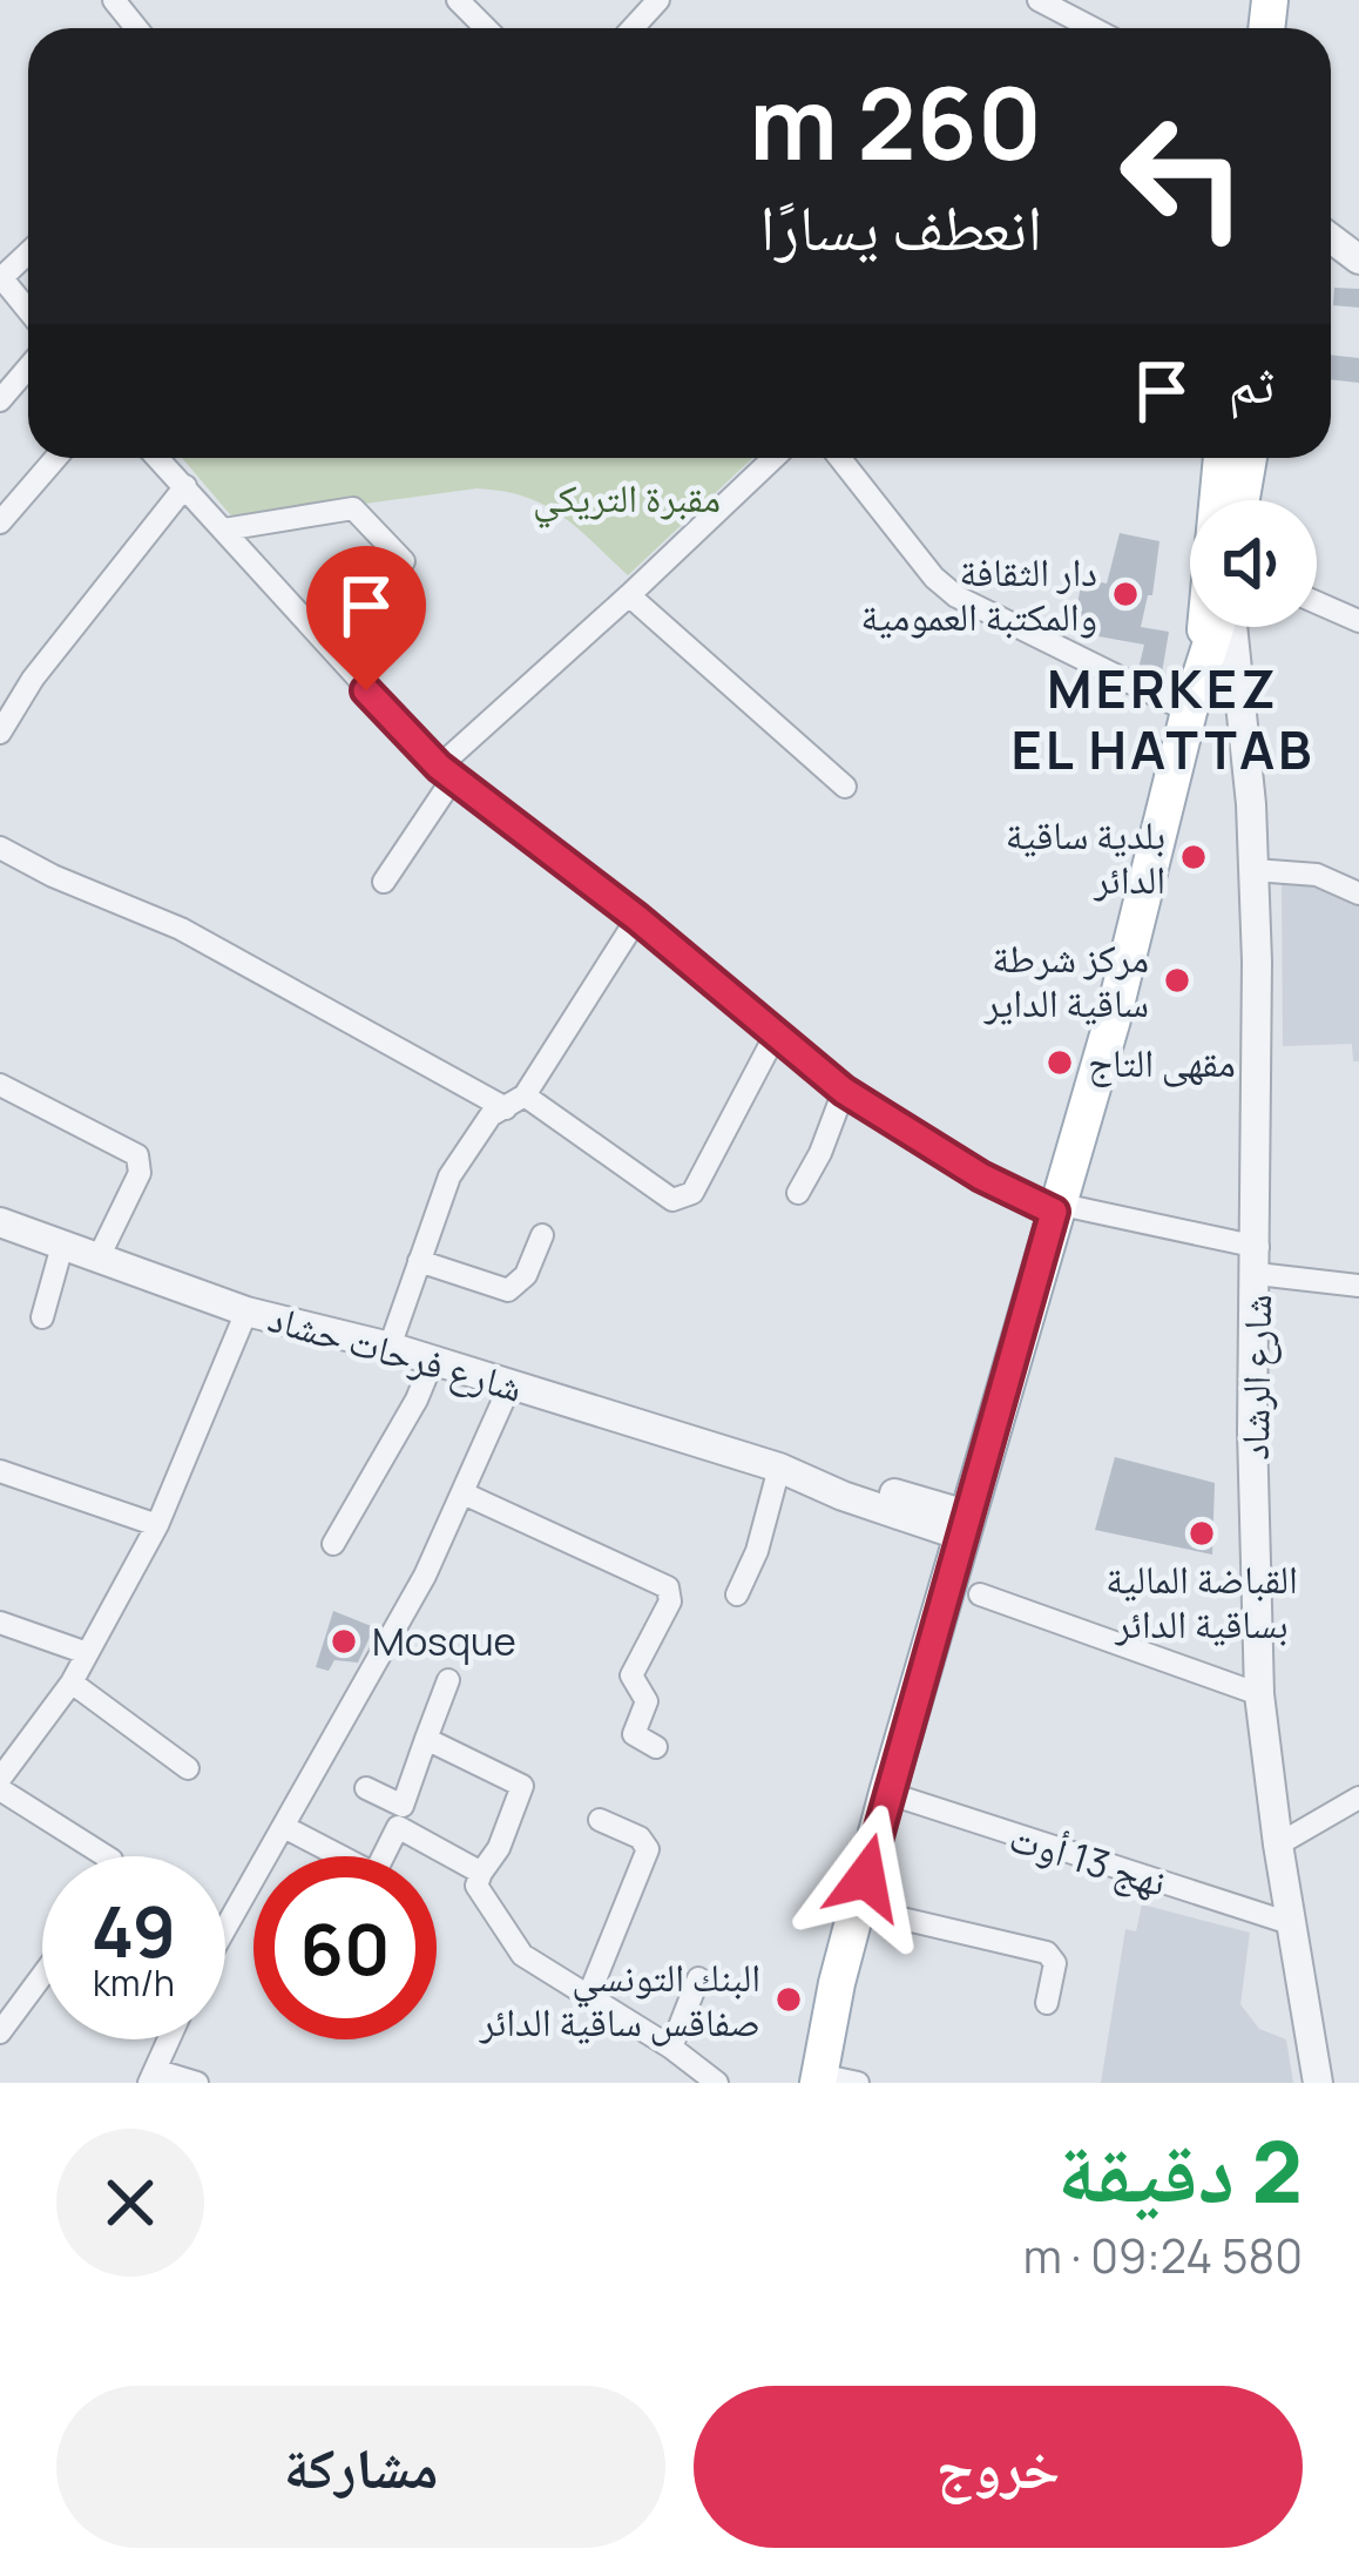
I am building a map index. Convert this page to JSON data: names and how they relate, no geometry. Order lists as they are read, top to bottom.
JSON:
{
  "streets": {
    "street": ["شارع فرحات حشاد", "شارع الرشاد", "نهج 13 أوت"]
  },
  "crossings": [
    ["شارع الرشاد", "نهج 13 أوت"]
  ],
  "districts": ["MERKEZ EL HATTAB"],
  "parks": ["مقبرة التريكي"],
  "places": [
    "دار الثقافة والمكتبة العمومية",
    "بلدية ساقية الدائر",
    "مركز شرطة ساقية الداير",
    "مقهى التاج",
    "القباضة المالية بساقية الدائر",
    "Mosque",
    "البنك التونسي صفاقس ساقية الدائر"
  ],
  "page": {
    "turn": ["260 m", "انعطف يسارًا"],
    "then": "ثم",
    "speed": "49 km/h",
    "limit": "60",
    "heading": ["2 دقيقة", "580 m · 09:24"],
    "buttons": ["خروج", "مشاركة"]
  }
}
